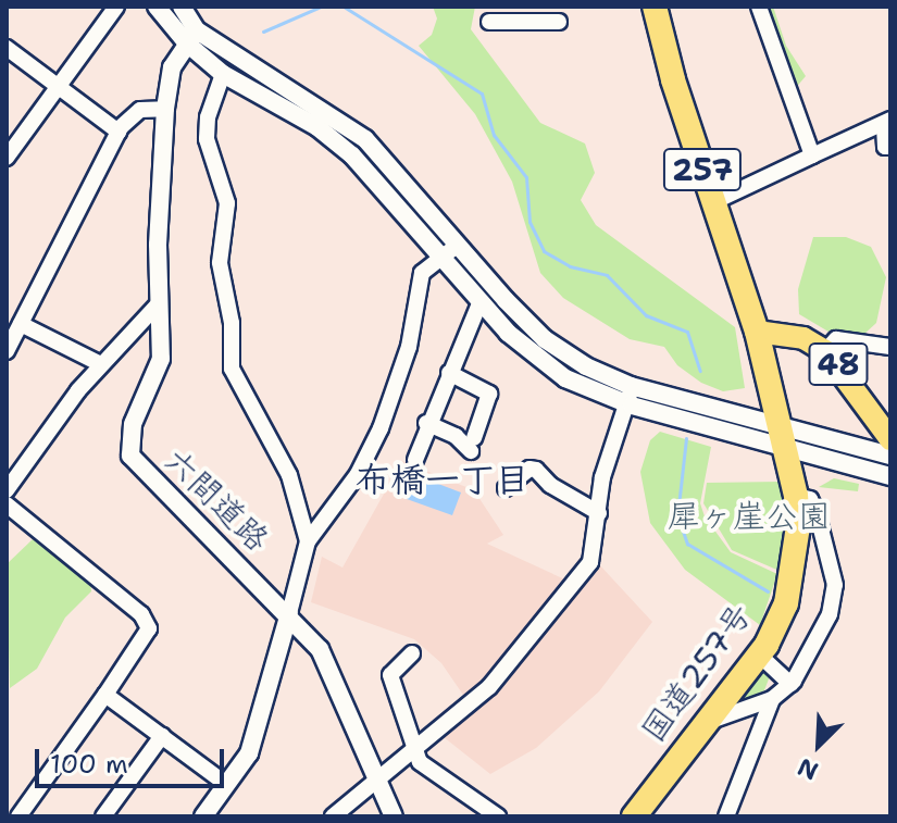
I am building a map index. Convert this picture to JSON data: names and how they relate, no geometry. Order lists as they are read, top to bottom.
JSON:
{
  "streets": {
    "highway": ["257", "国道257号"],
    "main road": ["48"],
    "street": ["六間道路"]
  },
  "crossings": [
    ["48", "国道257号"]
  ],
  "districts": ["布橋一丁目"],
  "parks": ["犀ヶ崖公園"],
  "scale_bar": "100 m",
  "north": "bottom left"
}
